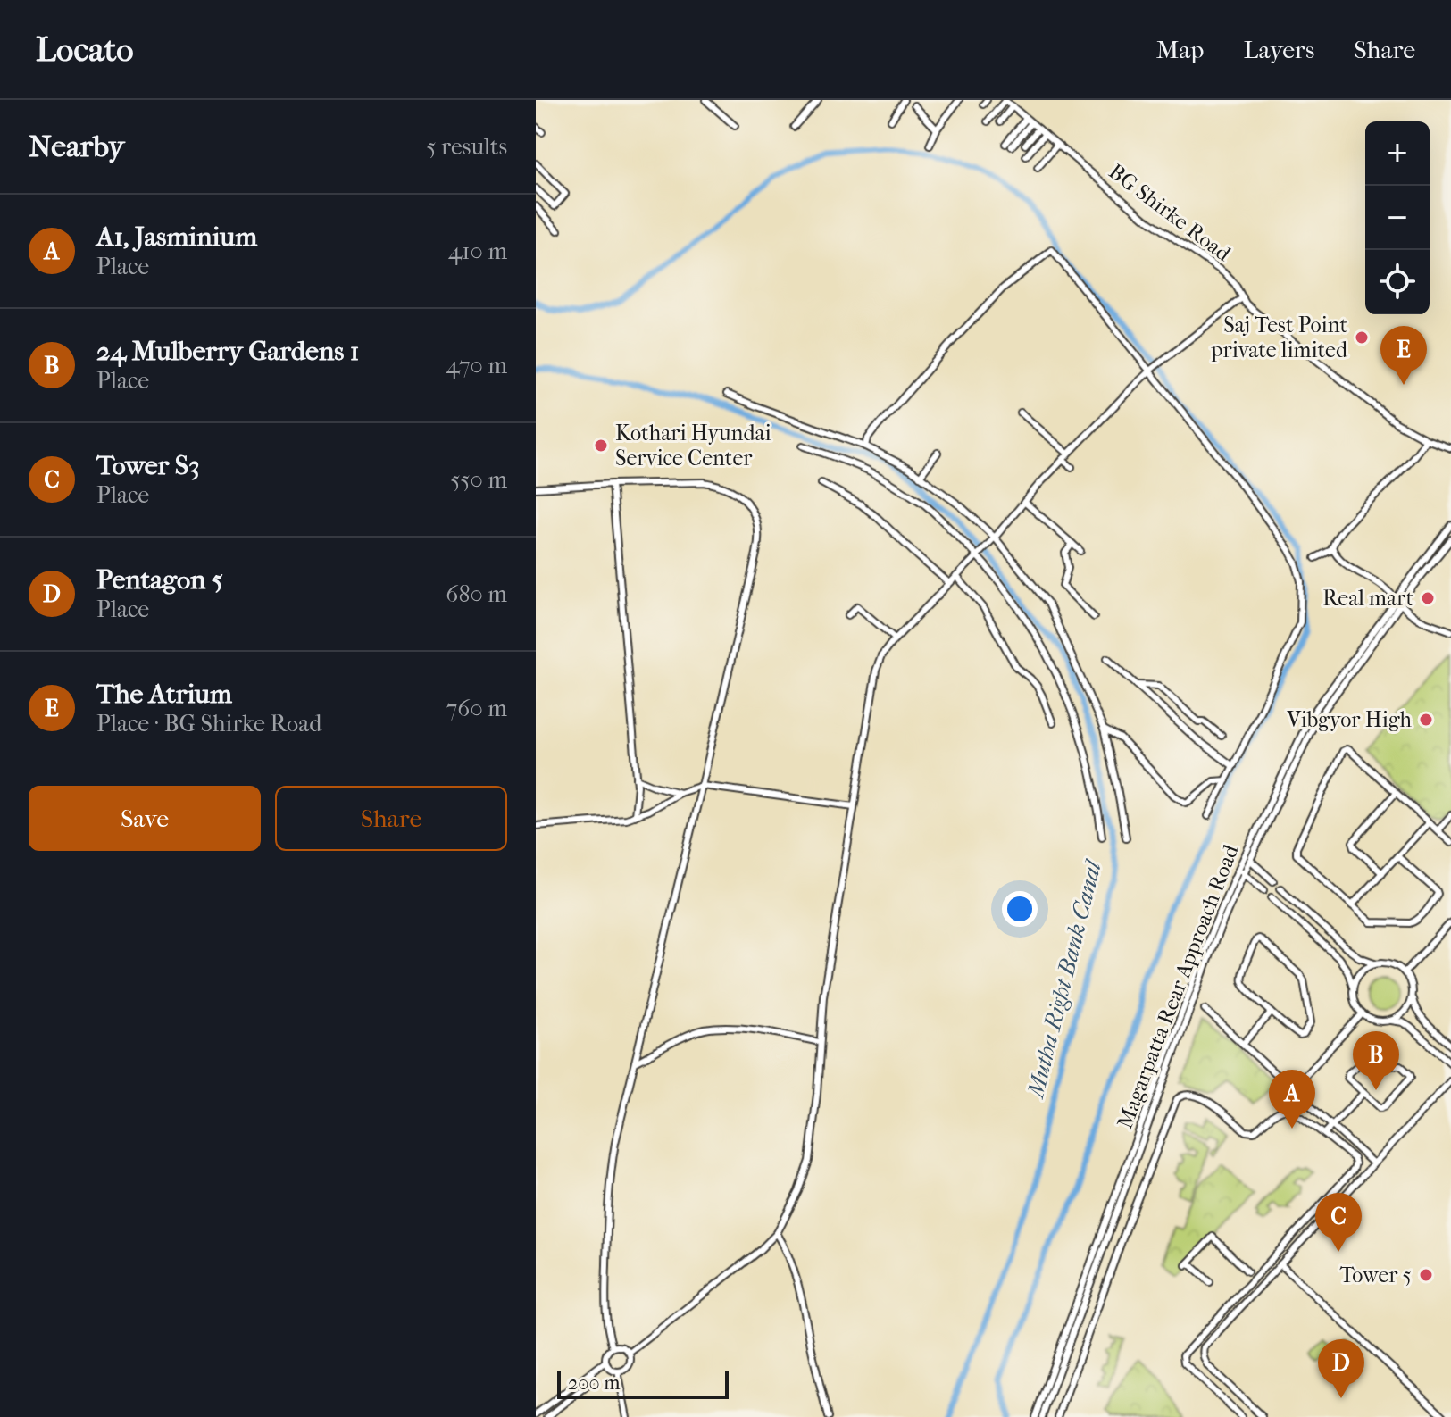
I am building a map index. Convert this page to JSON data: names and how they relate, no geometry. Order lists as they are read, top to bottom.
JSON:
{
  "streets": {
    "street": ["BG Shirke Road", "Magarpatta Rear Approach Road"]
  },
  "water": ["Mutha Right Bank Canal"],
  "places": [
    "Saj Test Point private limited",
    "Kothari Hyundai Service Center",
    "Real mart",
    "Vibgyor High",
    "Tower 5"
  ],
  "scale_bar": "200 m",
  "page": {
    "header": "Locato",
    "nav": ["Map", "Layers", "Share"],
    "heading": ["Nearby", "5 results"],
    "map_buttons": ["+", "−"],
    "list": [
      {
        "mark": "A",
        "name": "A1, Jasminium",
        "note": "Place",
        "value": "410 m"
      },
      {
        "mark": "B",
        "name": "24 Mulberry Gardens 1",
        "note": "Place",
        "value": "470 m"
      },
      {
        "mark": "C",
        "name": "Tower S3",
        "note": "Place",
        "value": "550 m"
      },
      {
        "mark": "D",
        "name": "Pentagon 5",
        "note": "Place",
        "value": "680 m"
      },
      {
        "mark": "E",
        "name": "The Atrium",
        "note": "Place · BG Shirke Road",
        "value": "760 m"
      }
    ],
    "pins": [
      "E",
      "B",
      "A",
      "C",
      "D"
    ],
    "buttons": ["Save", "Share"],
    "scale": "200 m"
  }
}
